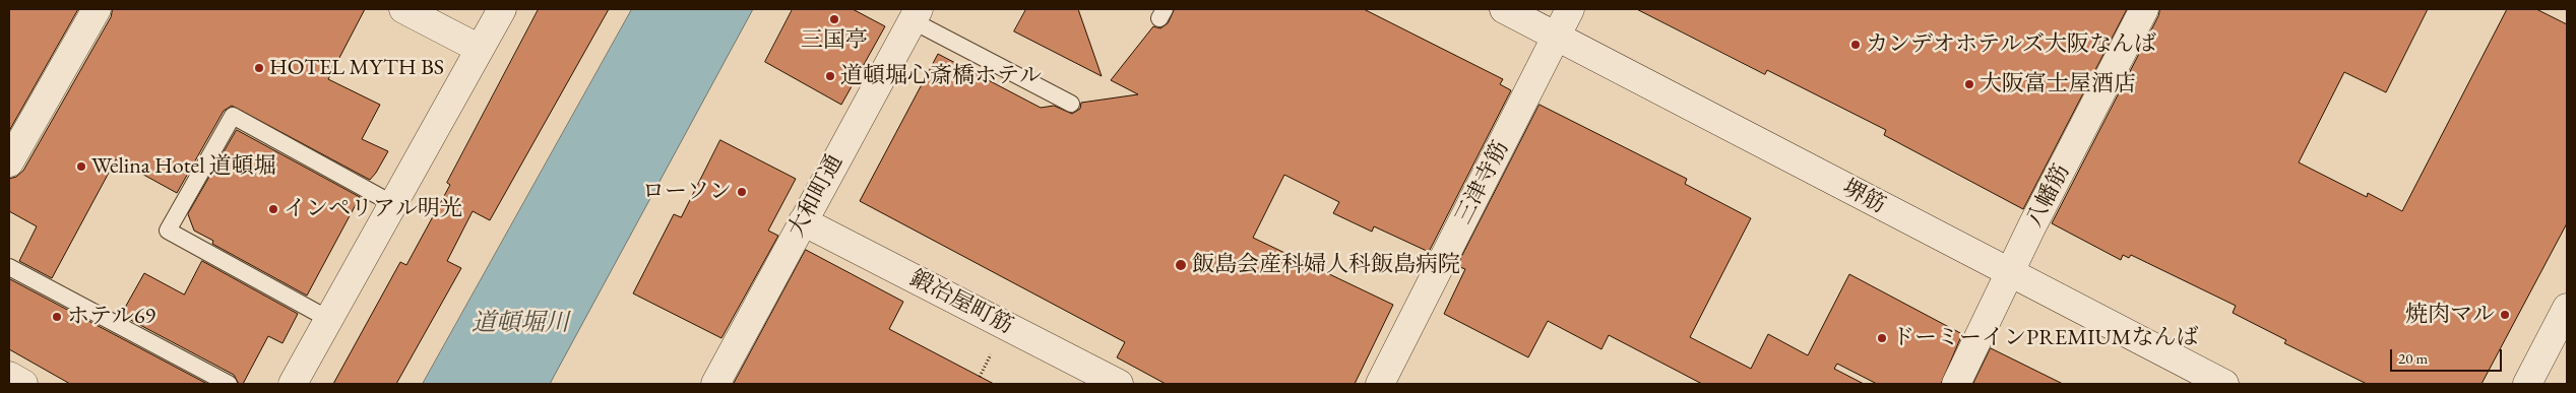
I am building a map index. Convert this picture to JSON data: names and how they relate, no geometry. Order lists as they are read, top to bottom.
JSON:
{
  "streets": {
    "street": [
      "三津寺筋",
      "大和町通",
      "八幡筋",
      "堺筋",
      "鍛冶屋町筋"
    ]
  },
  "crossings": [
    ["三津寺筋", "堺筋"],
    ["大和町通", "鍛冶屋町筋"],
    ["八幡筋", "堺筋"]
  ],
  "water": ["道頓堀川"],
  "places": [
    "三国亭",
    "カンデオホテルズ大阪なんば",
    "HOTEL MYTH BS",
    "道頓堀心斎橋ホテル",
    "大阪富士屋酒店",
    "Welina Hotel 道頓堀",
    "ローソン",
    "インペリアル明光",
    "飯島会産科婦人科飯島病院",
    "焼肉マル",
    "ホテル69",
    "ドーミーインPREMIUMなんば"
  ],
  "scale_bar": "20 m"
}
